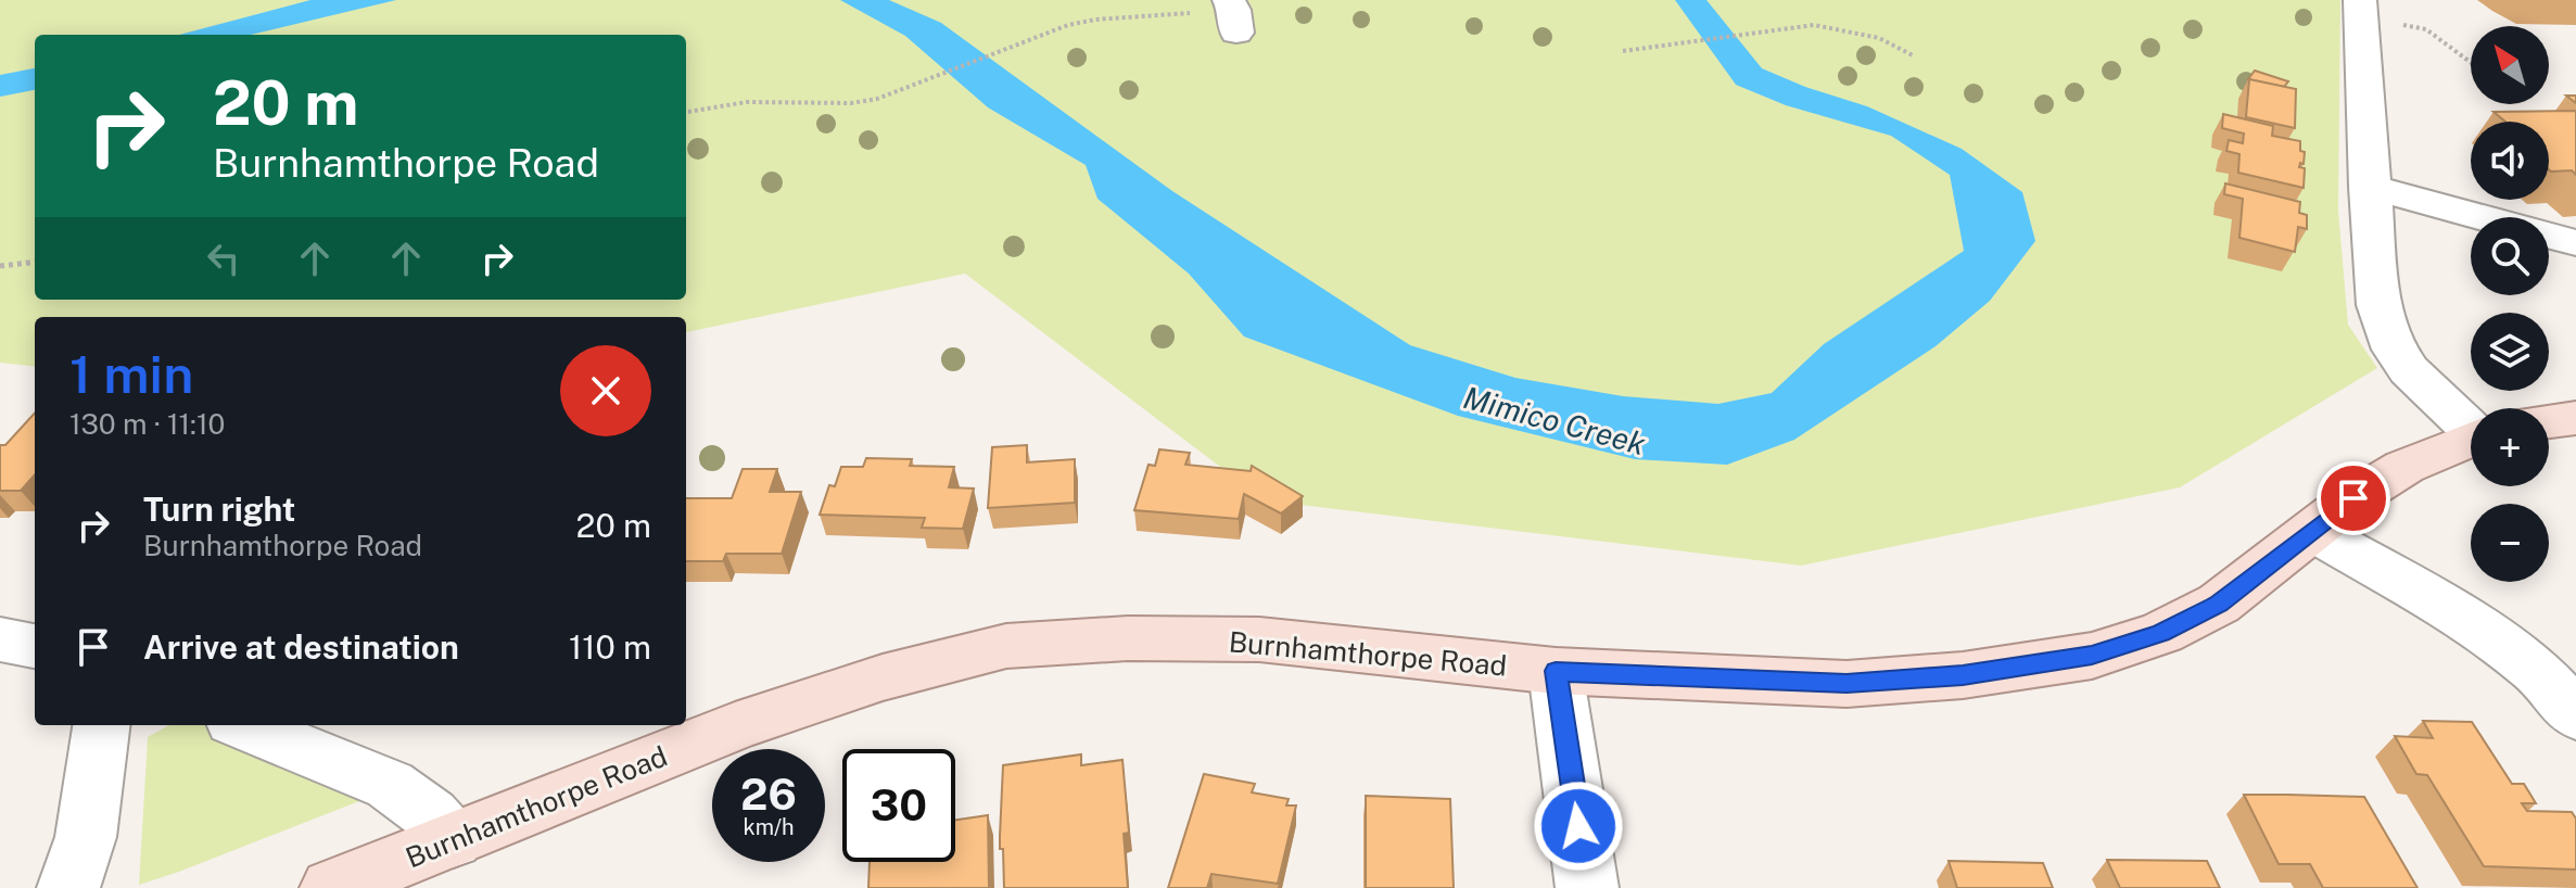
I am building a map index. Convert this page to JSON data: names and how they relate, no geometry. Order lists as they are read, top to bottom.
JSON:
{
  "streets": {
    "main road": ["Burnhamthorpe Road"]
  },
  "water": ["Mimico Creek"],
  "north": "top left",
  "page": {
    "map_buttons": ["+", "−"],
    "turn": ["20 m", "Burnhamthorpe Road"],
    "heading": ["1 min", "130 m · 11:10"],
    "list": [
      {
        "name": "Turn right",
        "note": "Burnhamthorpe Road",
        "value": "20 m"
      },
      {
        "name": "Arrive at destination",
        "value": "110 m"
      }
    ],
    "speed": "26 km/h",
    "limit": "30"
  }
}
